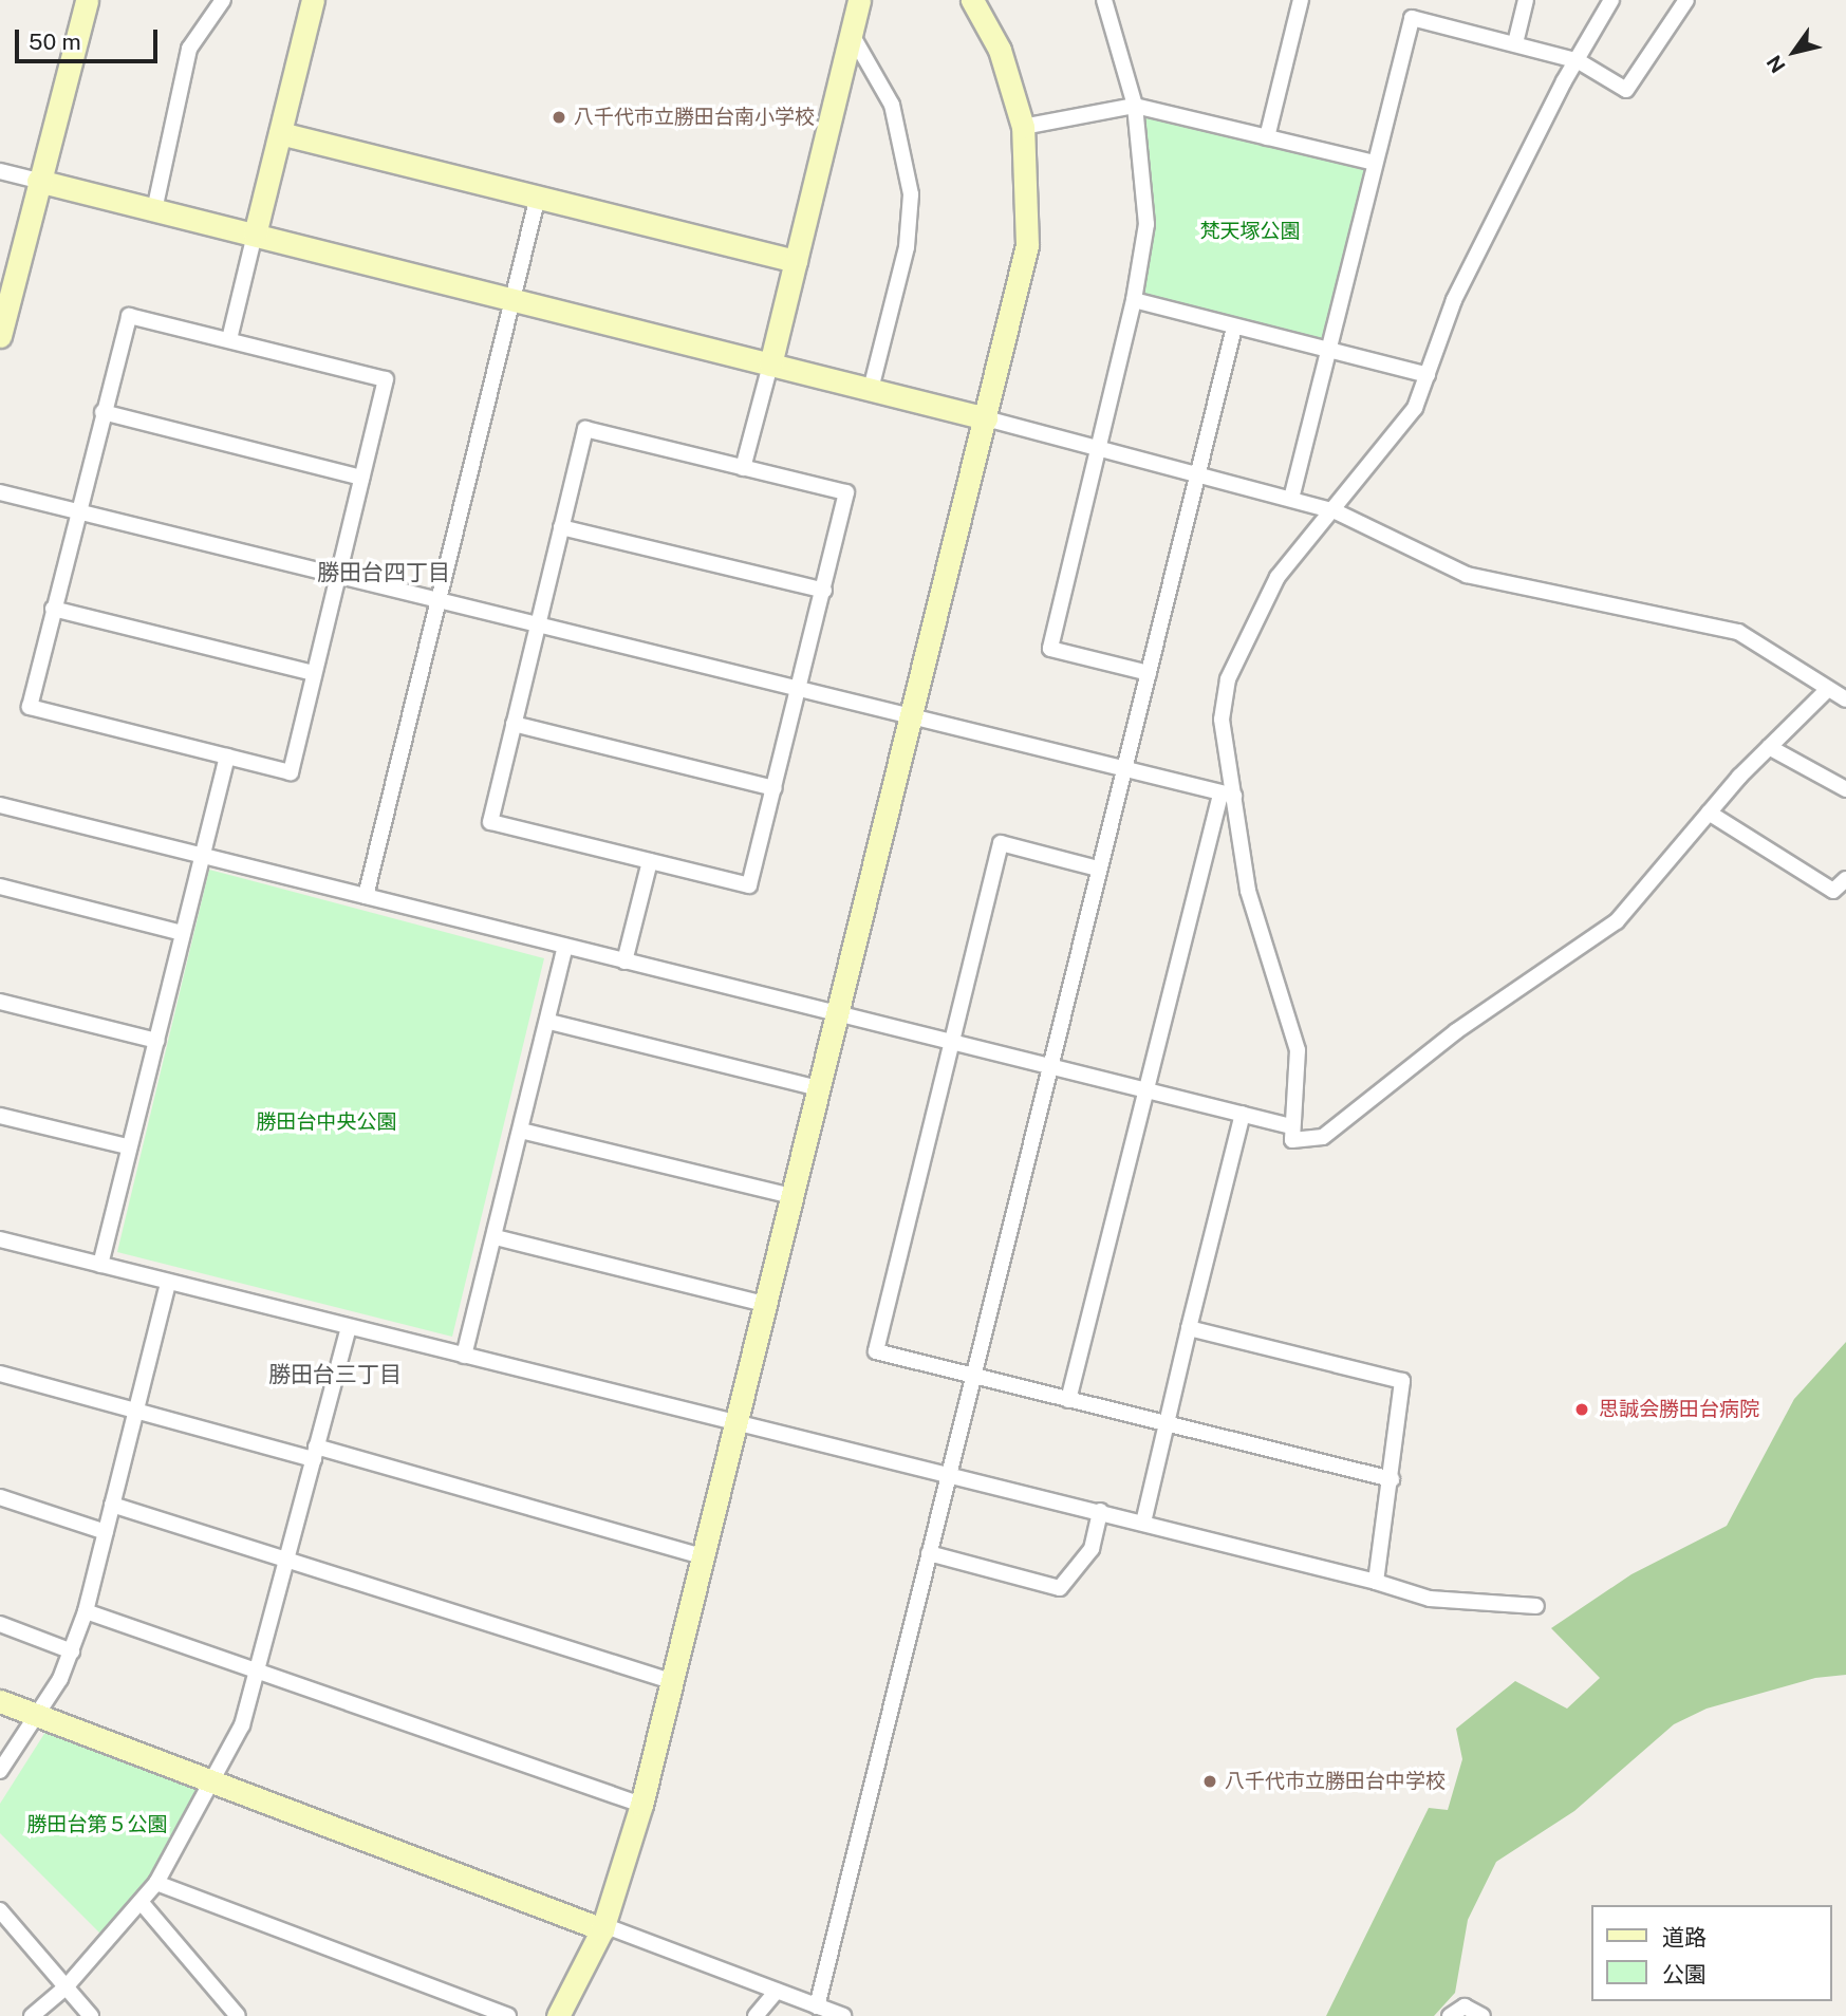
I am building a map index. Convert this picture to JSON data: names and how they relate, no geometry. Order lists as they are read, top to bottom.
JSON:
{
  "districts": ["勝田台四丁目", "勝田台三丁目"],
  "parks": ["梵天塚公園", "勝田台中央公園", "勝田台第５公園"],
  "places": ["八千代市立勝田台南小学校", "思誠会勝田台病院", "八千代市立勝田台中学校"],
  "legend": ["道路", "公園"],
  "scale_bar": "50 m",
  "north": "bottom left"
}
